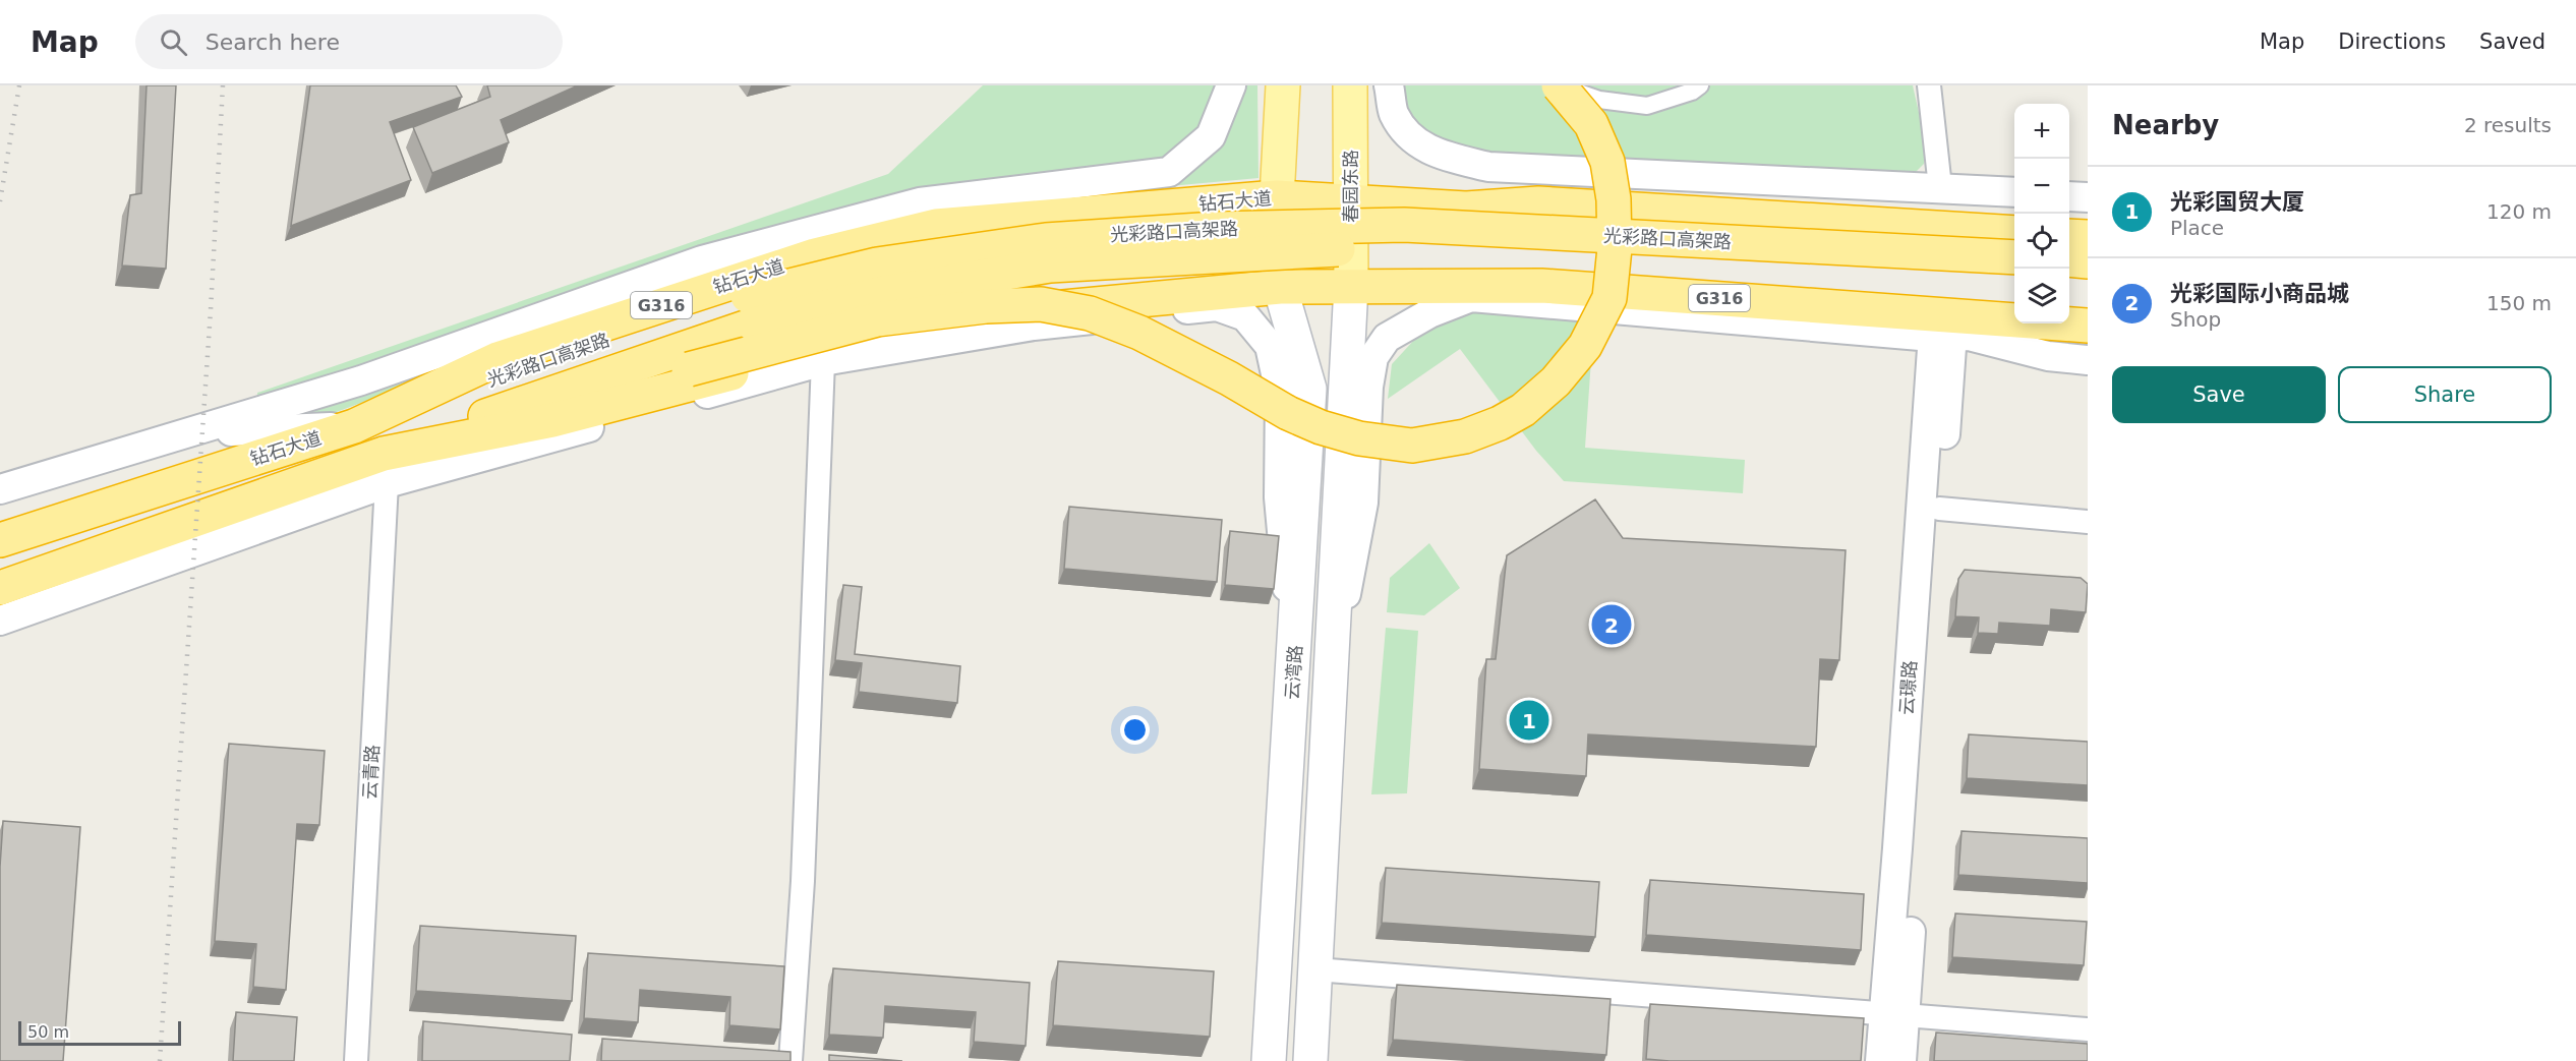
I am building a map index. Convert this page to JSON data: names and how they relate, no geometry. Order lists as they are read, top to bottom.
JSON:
{
  "streets": {
    "highway": ["钻石大道", "光彩路口高架路", "G316"],
    "main road": ["春园东路", "云湾路"],
    "street": ["云璟路", "云青路"]
  },
  "crossings": [
    ["春园东路", "钻石大道"],
    ["春园东路", "G316"],
    ["春园东路", "云湾路"],
    ["钻石大道", "光彩路口高架路"],
    ["钻石大道", "G316"],
    ["钻石大道", "云湾路"],
    ["钻石大道", "云青路"],
    ["光彩路口高架路", "云青路"],
    ["G316", "云湾路"],
    ["G316", "云璟路"]
  ],
  "scale_bar": "50 m",
  "page": {
    "header": "Map",
    "search": "Search here",
    "nav": ["Map", "Directions", "Saved"],
    "heading": ["Nearby", "2 results"],
    "map_buttons": ["+", "−"],
    "list": [
      {
        "mark": "1",
        "name": "光彩国贸大厦",
        "note": "Place",
        "value": "120 m"
      },
      {
        "mark": "2",
        "name": "光彩国际小商品城",
        "note": "Shop",
        "value": "150 m"
      }
    ],
    "buttons": ["Save", "Share"],
    "pins": ["2", "1"],
    "scale": "50 m"
  }
}
